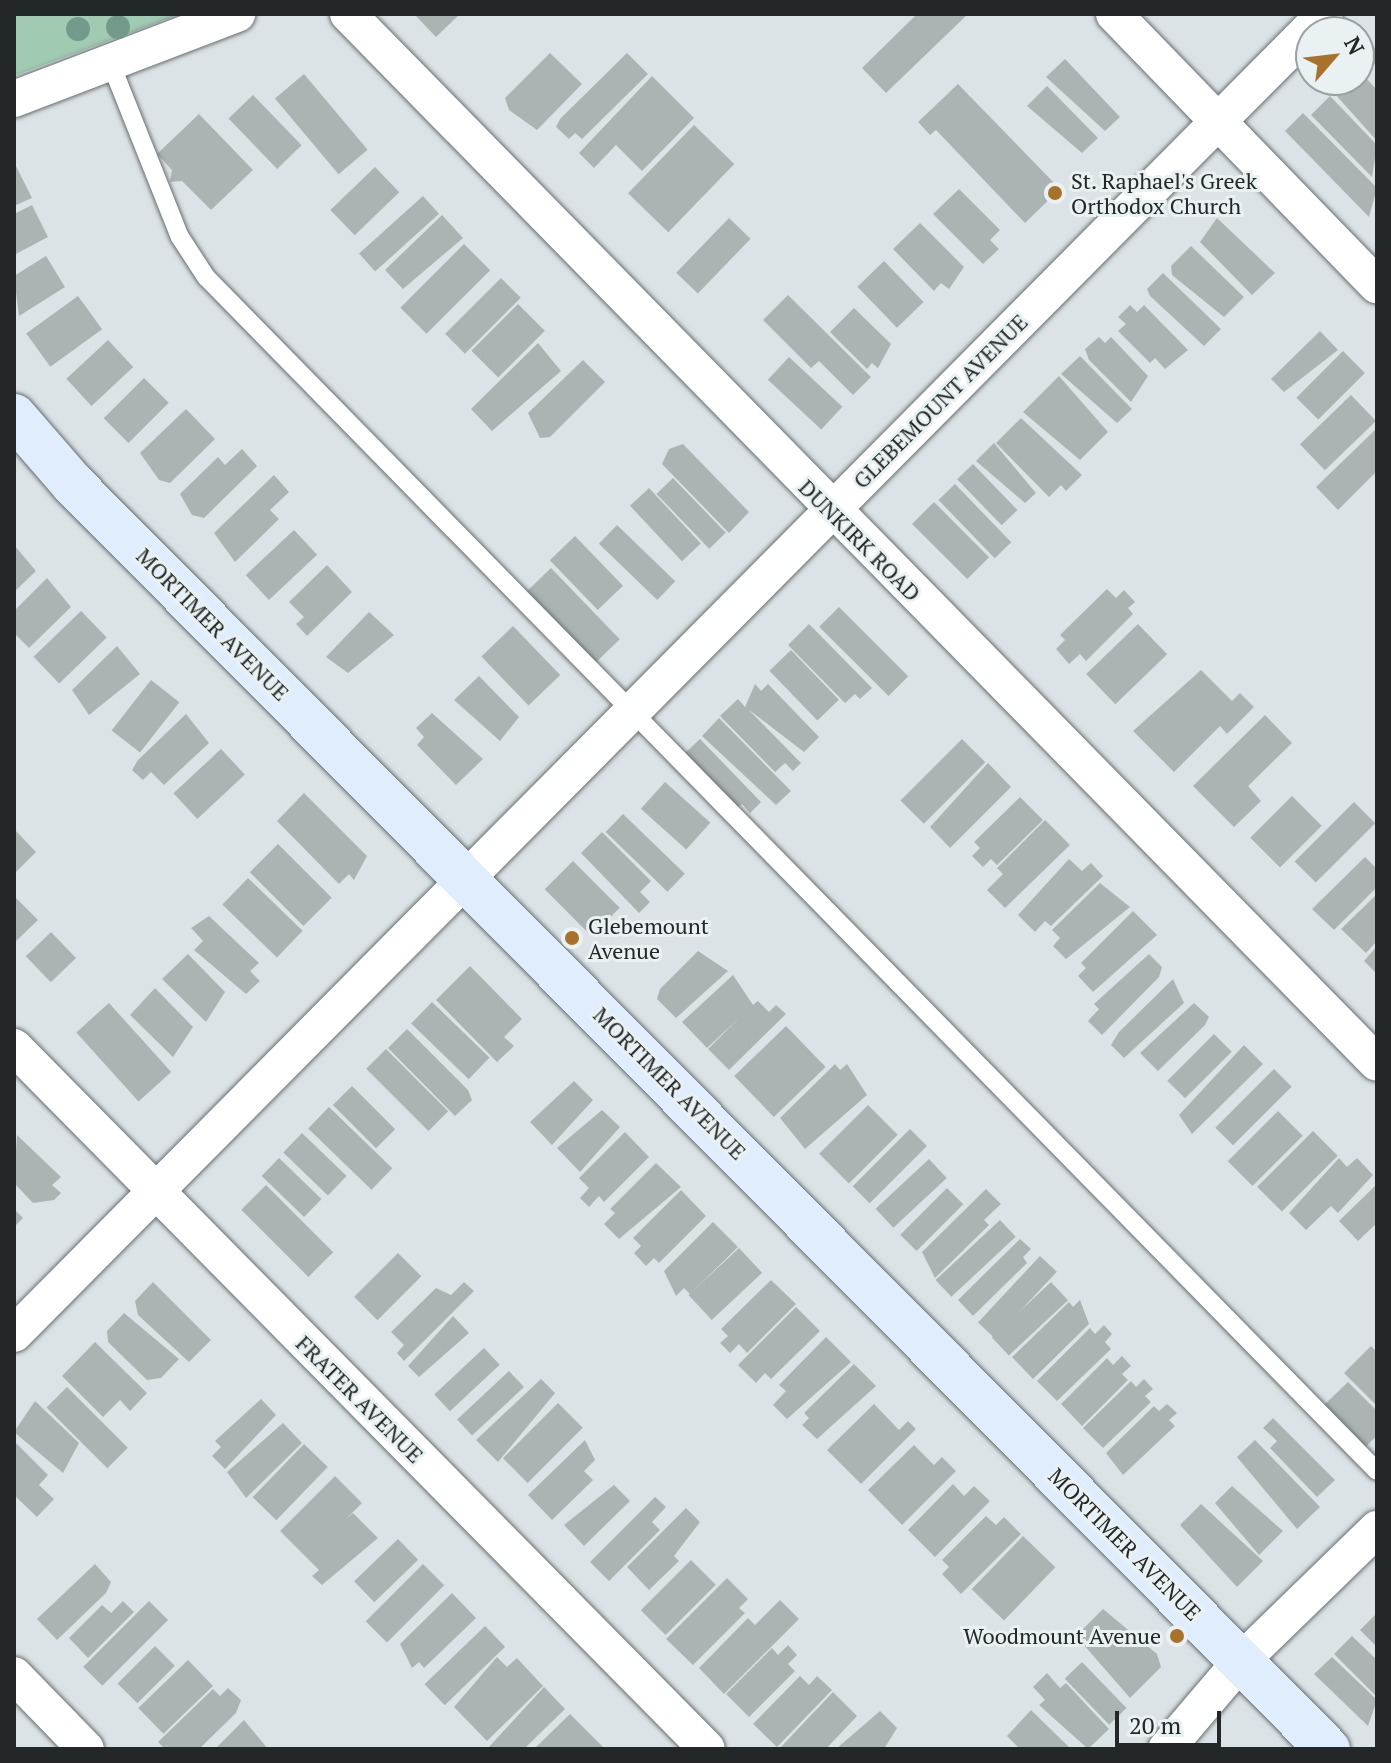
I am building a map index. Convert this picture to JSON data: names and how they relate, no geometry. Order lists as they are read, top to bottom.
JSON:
{
  "streets": {
    "street": [
      "GLEBEMOUNT AVENUE",
      "DUNKIRK ROAD",
      "MORTIMER AVENUE",
      "FRATER AVENUE"
    ]
  },
  "crossings": [
    ["GLEBEMOUNT AVENUE", "DUNKIRK ROAD"],
    ["GLEBEMOUNT AVENUE", "MORTIMER AVENUE"],
    ["GLEBEMOUNT AVENUE", "FRATER AVENUE"]
  ],
  "places": ["St. Raphael's Greek Orthodox Church", "Glebemount Avenue", "Woodmount Avenue"],
  "scale_bar": "20 m",
  "north": "top right"
}
